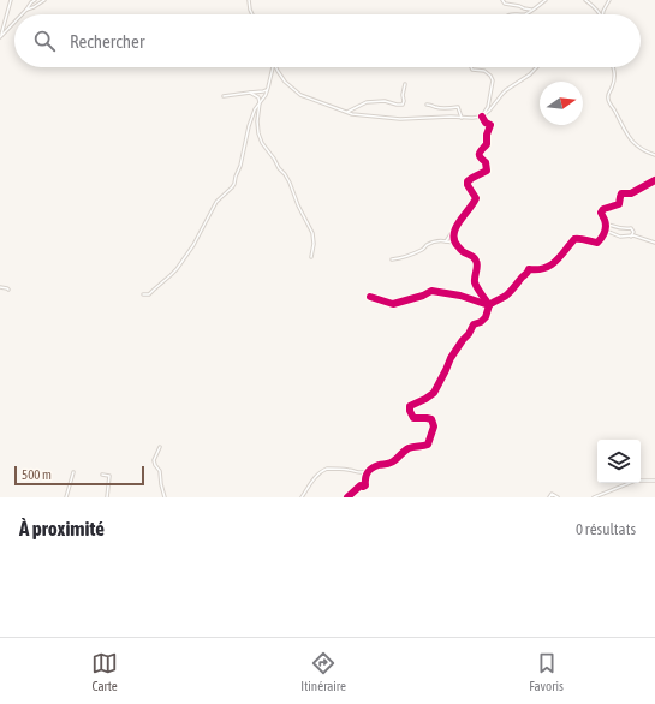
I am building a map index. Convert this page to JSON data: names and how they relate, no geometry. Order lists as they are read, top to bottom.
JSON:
{
  "scale_bar": "500 m",
  "north": "right",
  "page": {
    "search": "Rechercher",
    "scale": "500 m",
    "heading": ["À proximité", "0 résultats"],
    "nav": ["Carte", "Itinéraire", "Favoris"]
  }
}
